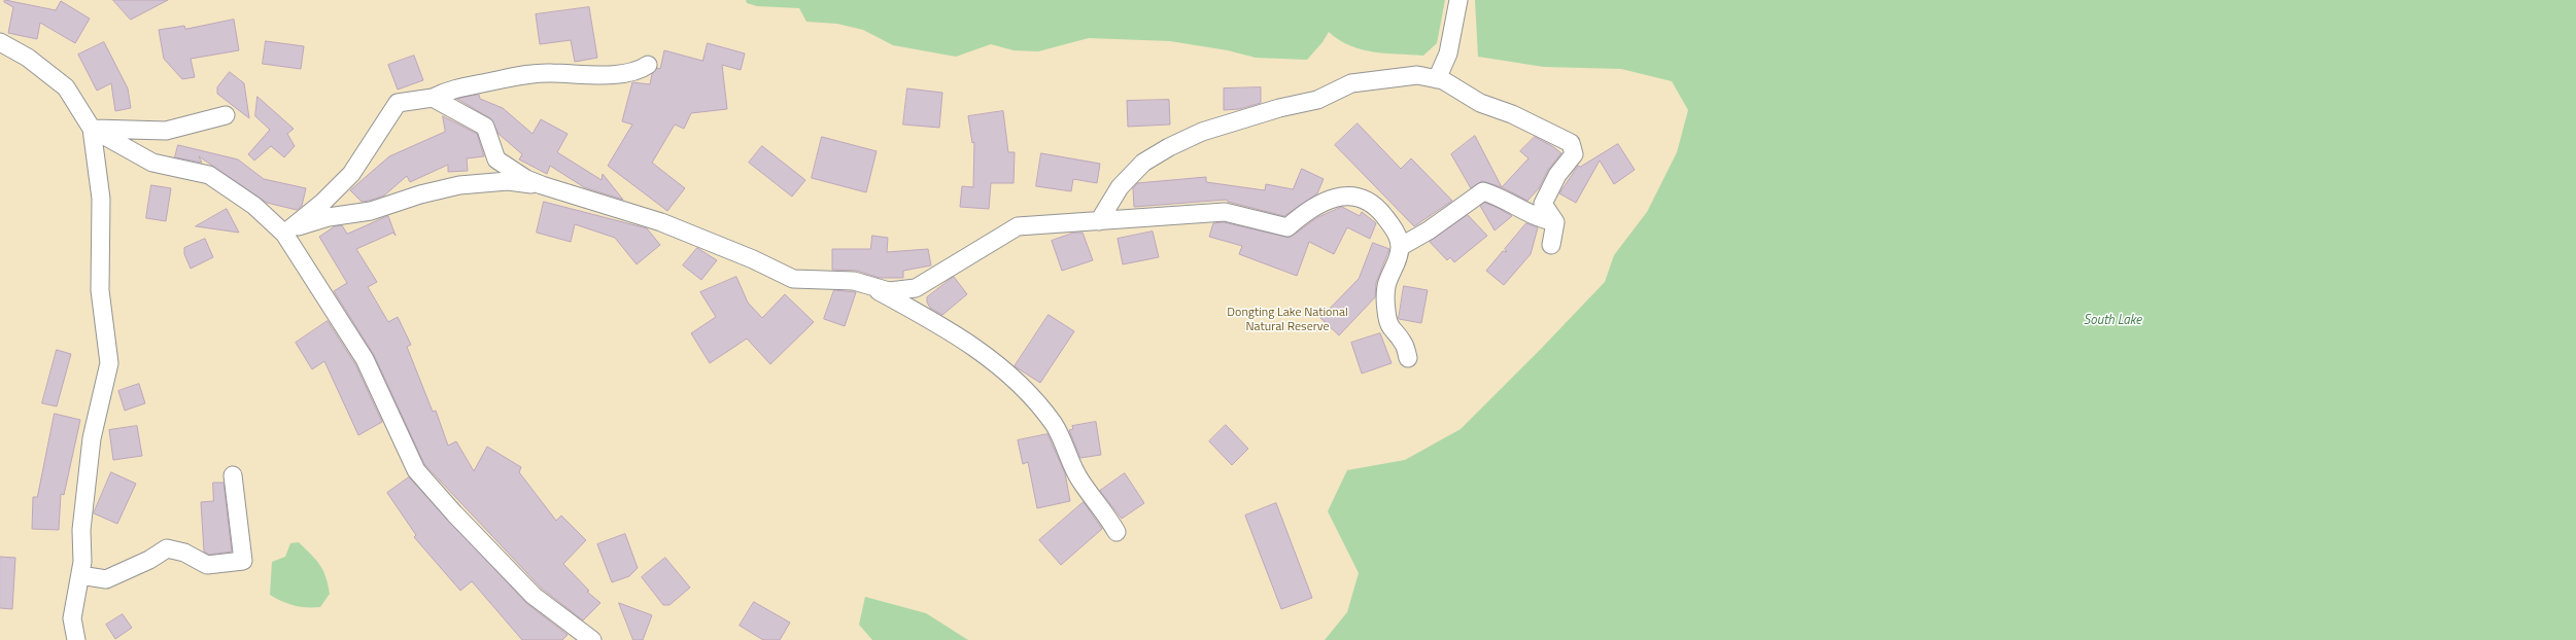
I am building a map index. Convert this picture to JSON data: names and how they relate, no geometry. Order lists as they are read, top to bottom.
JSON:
{
  "water": ["South Lake"],
  "parks": ["Dongting Lake National Natural Reserve"]
}
